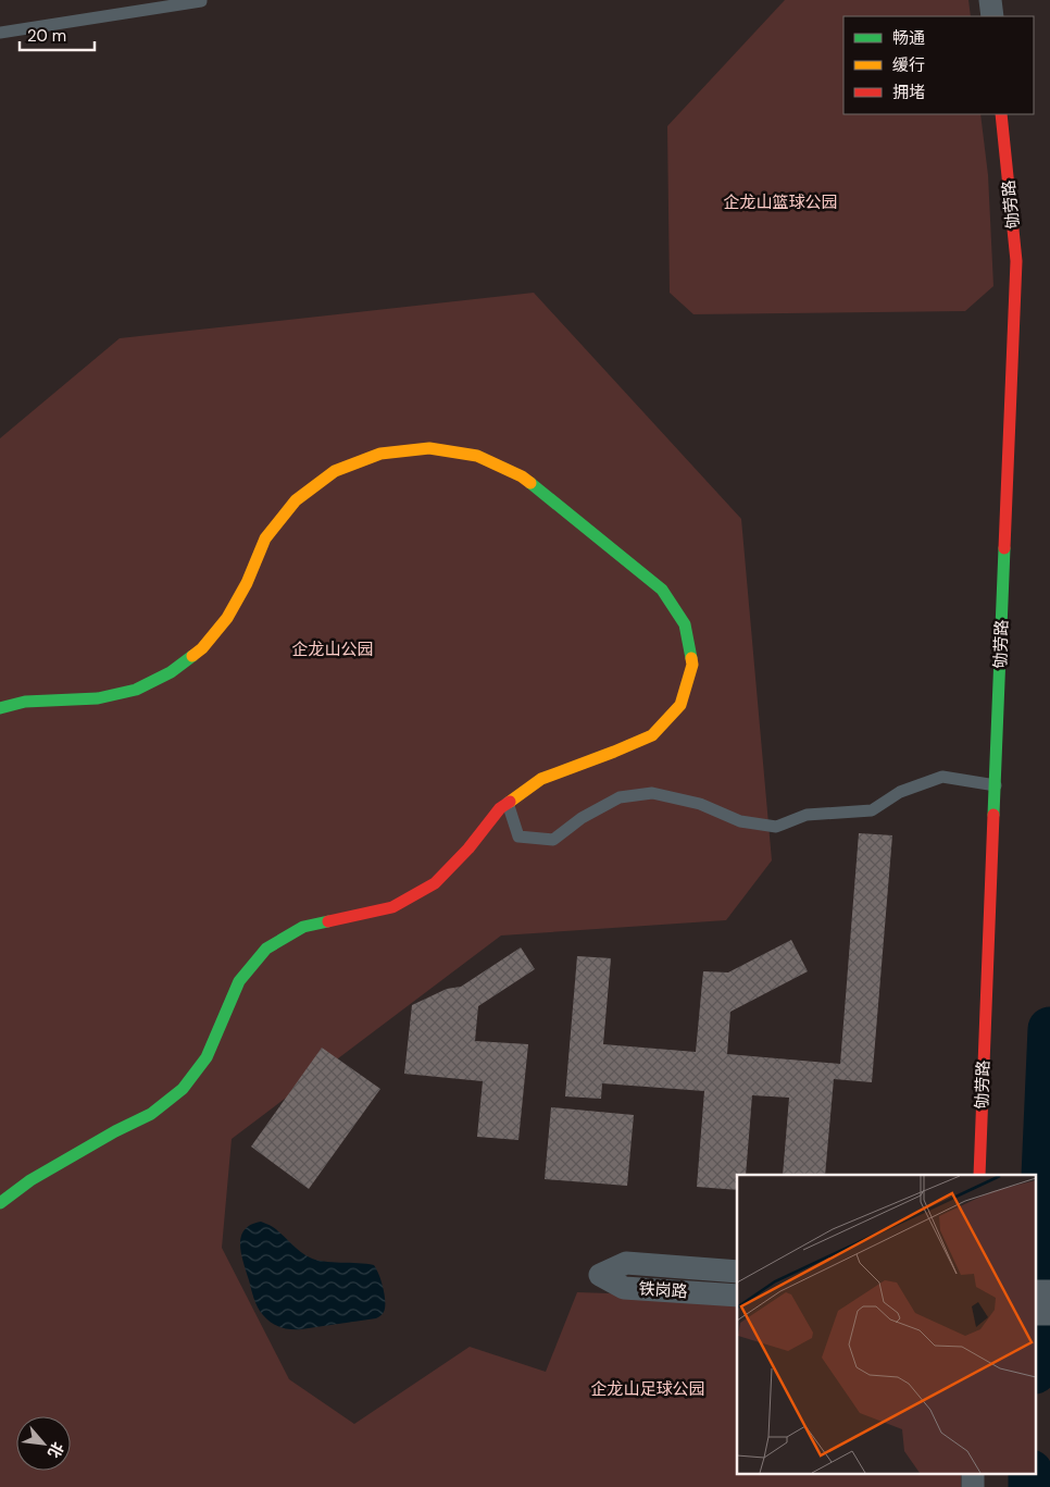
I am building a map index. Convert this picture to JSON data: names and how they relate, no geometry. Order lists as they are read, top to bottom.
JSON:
{
  "streets": {
    "street": ["劬劳路", "铁岗路"]
  },
  "parks": ["企龙山篮球公园", "企龙山公园", "企龙山足球公园"],
  "legend": ["畅通", "缓行", "拥堵"],
  "scale_bar": "20 m",
  "north": "bottom right"
}
